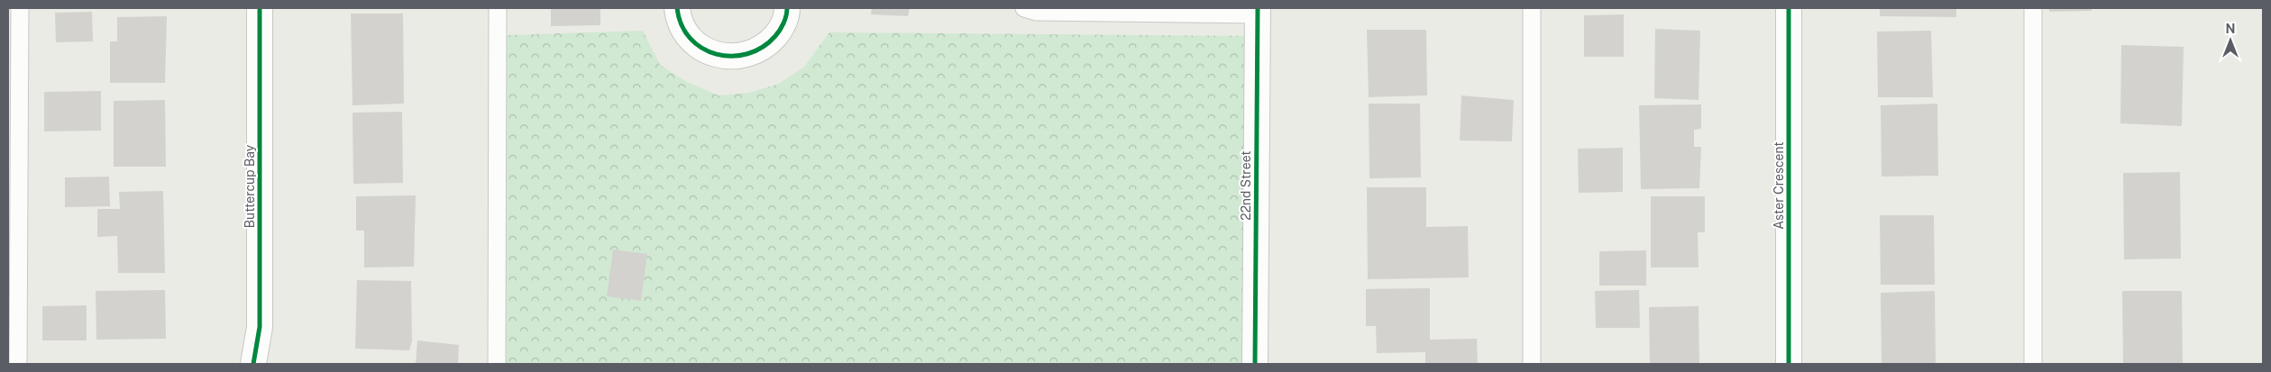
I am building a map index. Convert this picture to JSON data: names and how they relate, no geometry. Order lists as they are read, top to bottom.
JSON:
{
  "streets": {
    "street": ["22nd Street", "Aster Crescent", "Buttercup Bay"]
  },
  "north": "top"
}
